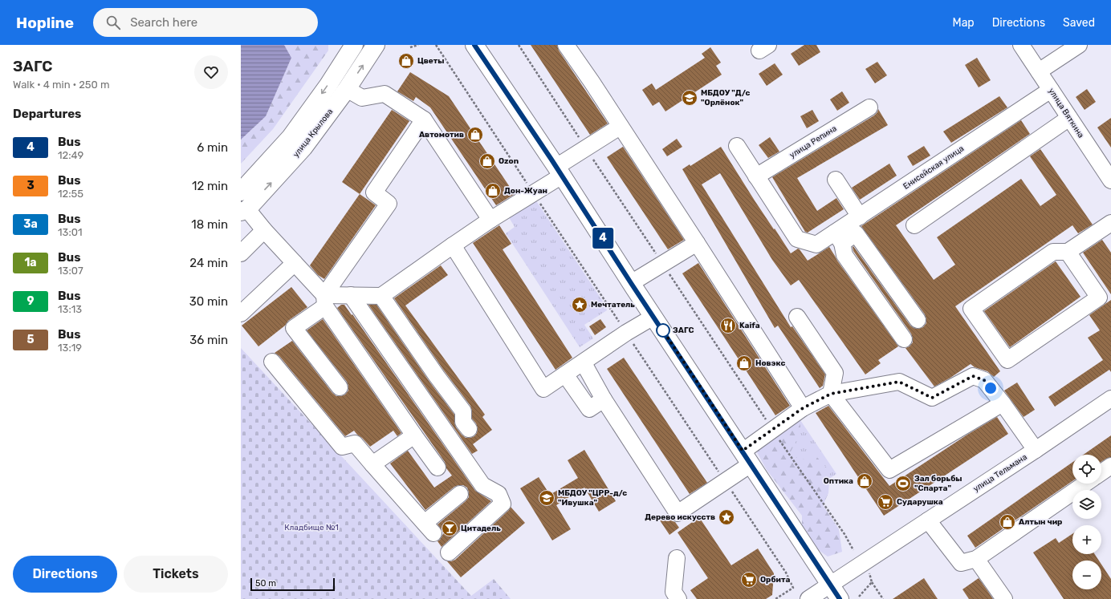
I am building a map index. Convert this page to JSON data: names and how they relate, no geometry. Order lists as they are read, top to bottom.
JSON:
{
  "streets": {
    "main road": ["улица Крылова"],
    "street": [
      "улица Вяткина",
      "улица Репина",
      "Енисейская улица",
      "улица Тельмана"
    ]
  },
  "crossings": [
    ["улица Вяткина", "Енисейская улица"],
    ["улица Репина", "Енисейская улица"]
  ],
  "parks": ["Кладбище №1"],
  "places": {
    "shop": [
      "Цветы",
      "Автомотив",
      "Ozon",
      "Дон-Жуан",
      "Новэкс",
      "Оптика",
      "Алтын чир"
    ],
    "school or university": ["МБДОУ \"Д/с \"Орлёнок\"", "МБДОУ \"ЦРР-д/с \"Ивушка\""],
    "place": ["Мечтатель", "Дерево искусств"],
    "restaurant": ["Kaifa"],
    "other": ["ЗАГС"],
    "sports": ["Зал борьбы \"Спарта\""],
    "supermarket": ["Сударушка", "Орбита"],
    "bar": ["Цитадель"]
  },
  "lines": ["bus line 4"],
  "scale_bar": "50 m",
  "page": {
    "header": "Hopline",
    "search": "Search here",
    "nav": ["Map", "Directions", "Saved"],
    "heading": [
      ["ЗАГС", "Walk · 4 min · 250 m"],
      "Departures"
    ],
    "on_map": "4",
    "list": [
      {
        "mark": "4",
        "name": "Bus",
        "note": "12:49",
        "value": "6 min"
      },
      {
        "mark": "3",
        "name": "Bus",
        "note": "12:55",
        "value": "12 min"
      },
      {
        "mark": "3а",
        "name": "Bus",
        "note": "13:01",
        "value": "18 min"
      },
      {
        "mark": "1а",
        "name": "Bus",
        "note": "13:07",
        "value": "24 min"
      },
      {
        "mark": "9",
        "name": "Bus",
        "note": "13:13",
        "value": "30 min"
      },
      {
        "mark": "5",
        "name": "Bus",
        "note": "13:19",
        "value": "36 min"
      }
    ],
    "map_buttons": ["+", "−"],
    "buttons": ["Directions", "Tickets"],
    "scale": "50 m"
  }
}
